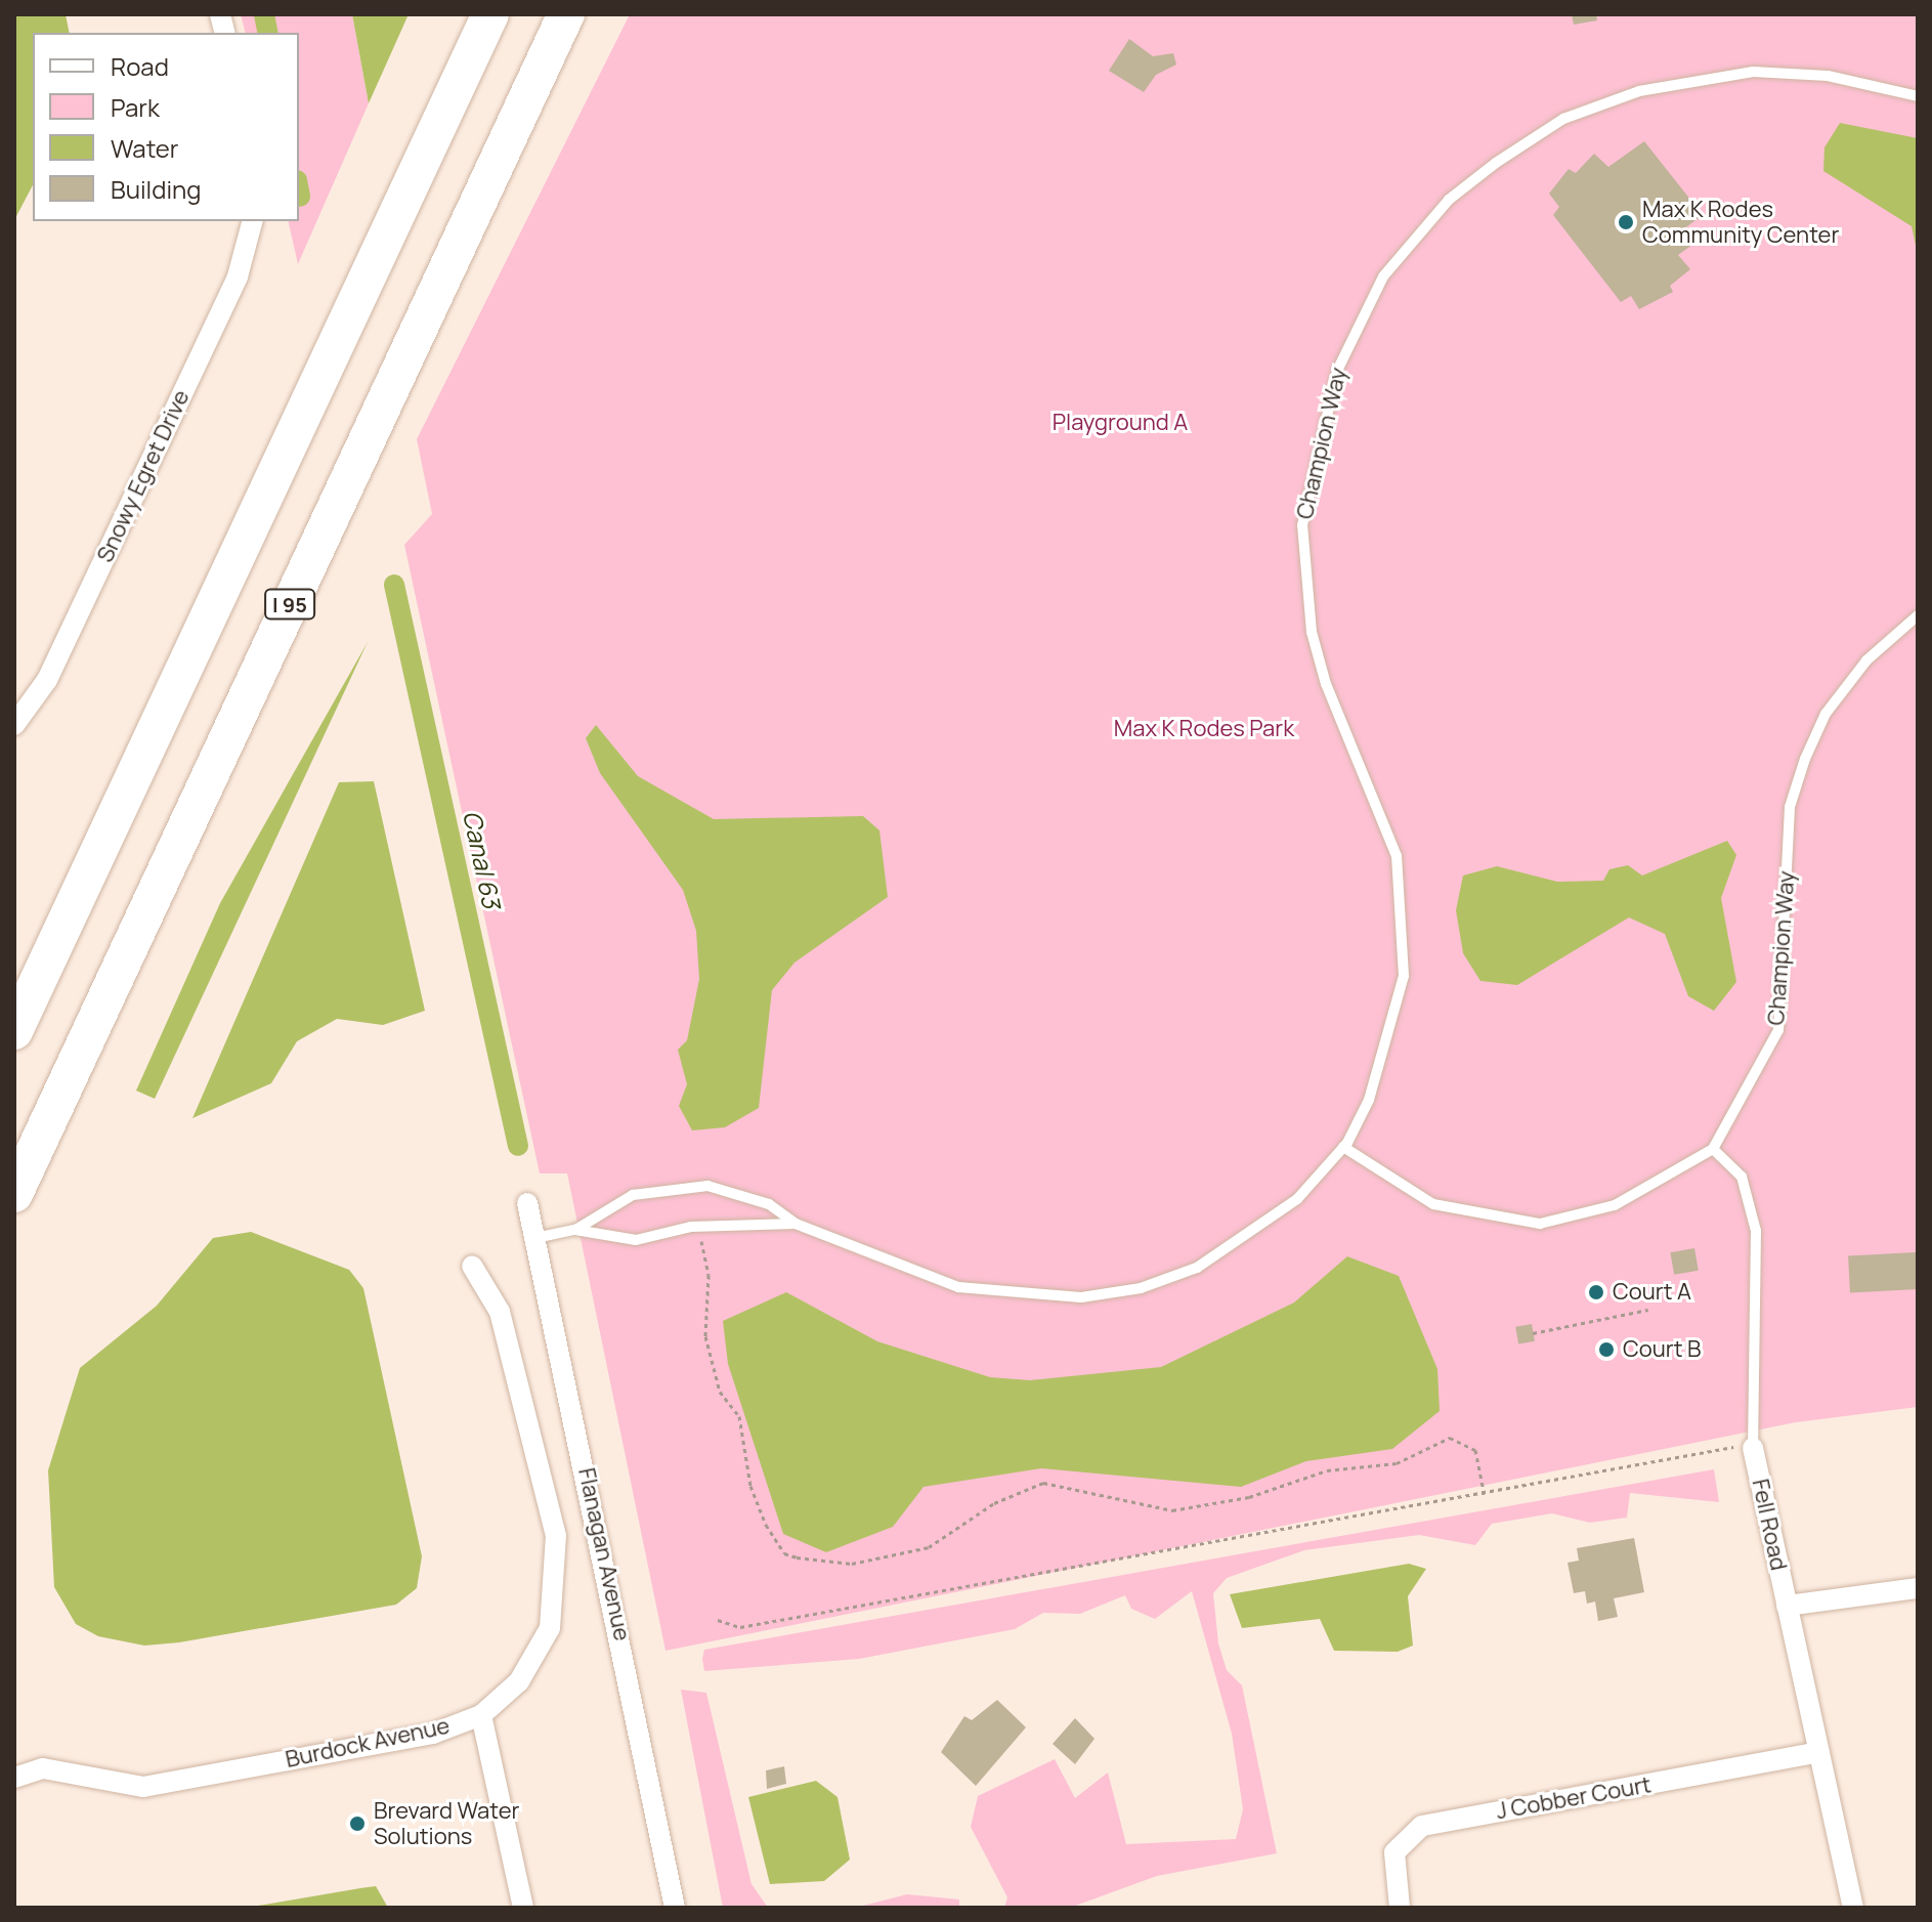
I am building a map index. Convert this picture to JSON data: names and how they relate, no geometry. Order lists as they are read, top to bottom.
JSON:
{
  "streets": {
    "highway": ["I 95"],
    "street": [
      "Snowy Egret Drive",
      "Fell Road",
      "Flanagan Avenue",
      "Burdock Avenue",
      "J Cobber Court"
    ],
    "lane": ["Champion Way"]
  },
  "crossings": [
    ["Champion Way", "Fell Road"],
    ["Champion Way", "Flanagan Avenue"],
    ["Fell Road", "J Cobber Court"]
  ],
  "water": ["Canal 63"],
  "parks": ["Playground A", "Max K Rodes Park"],
  "places": [
    "Max K Rodes Community Center",
    "Court A",
    "Court B",
    "Brevard Water Solutions"
  ],
  "legend": [
    "Road",
    "Park",
    "Water",
    "Building"
  ]
}
